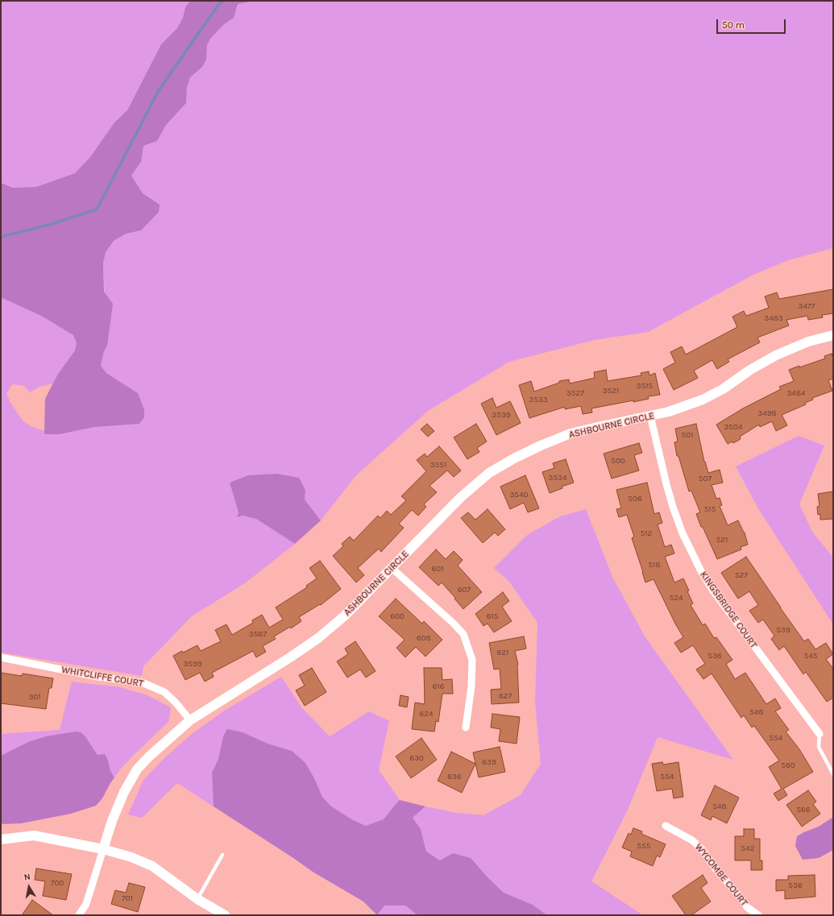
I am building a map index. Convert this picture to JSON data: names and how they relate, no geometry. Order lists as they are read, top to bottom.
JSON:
{
  "streets": {
    "street": [
      "ASHBOURNE CIRCLE",
      "KINGSBRIDGE COURT",
      "WHITCLIFFE COURT",
      "WYCOMBE COURT"
    ]
  },
  "crossings": [
    ["ASHBOURNE CIRCLE", "KINGSBRIDGE COURT"],
    ["ASHBOURNE CIRCLE", "WHITCLIFFE COURT"]
  ],
  "house_numbers": [
    "3477",
    "3483",
    "3515",
    "3521",
    "3527",
    "3484",
    "3533",
    "3498",
    "3539",
    "3504",
    "501",
    "500",
    "3551",
    "3534",
    "507",
    "3540",
    "506",
    "515",
    "512",
    "521",
    "518",
    "601",
    "527",
    "607",
    "524",
    "600",
    "615",
    "539",
    "3587",
    "608",
    "621",
    "536",
    "545",
    "3599",
    "616",
    "627",
    "301",
    "548",
    "624",
    "554",
    "630",
    "639",
    "560",
    "636",
    "554",
    "548",
    "566",
    "555",
    "542",
    "700",
    "536",
    "701"
  ],
  "scale_bar": "50 m",
  "north": "top"
}
